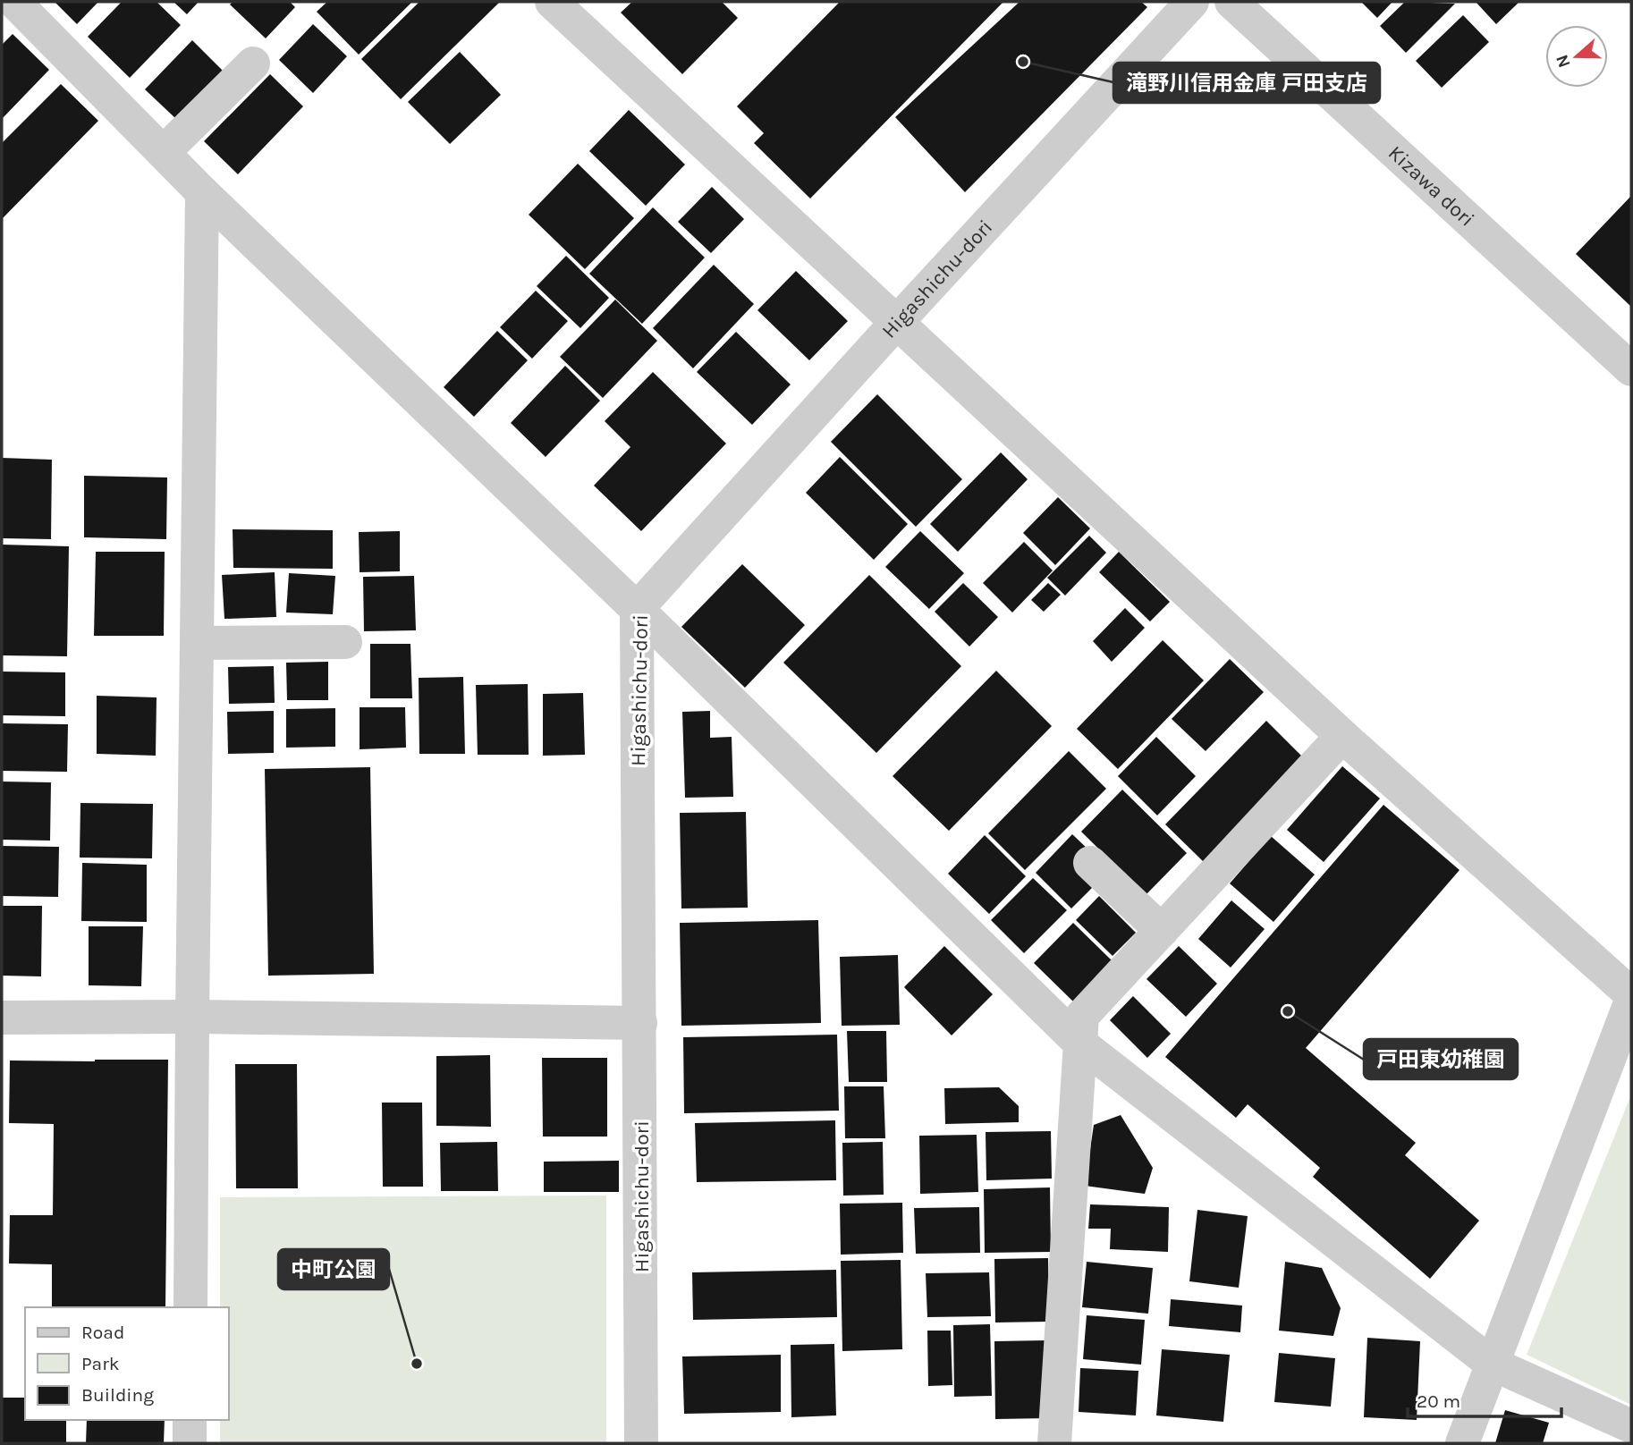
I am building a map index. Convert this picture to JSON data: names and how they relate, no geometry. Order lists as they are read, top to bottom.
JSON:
{
  "streets": {
    "street": ["Kizawa dori", "Higashichu-dori"]
  },
  "places": ["滝野川信用金庫 戸田支店", "戸田東幼稚園", "中町公園"],
  "legend": ["Road", "Park", "Building"],
  "scale_bar": "20 m",
  "north": "left"
}
